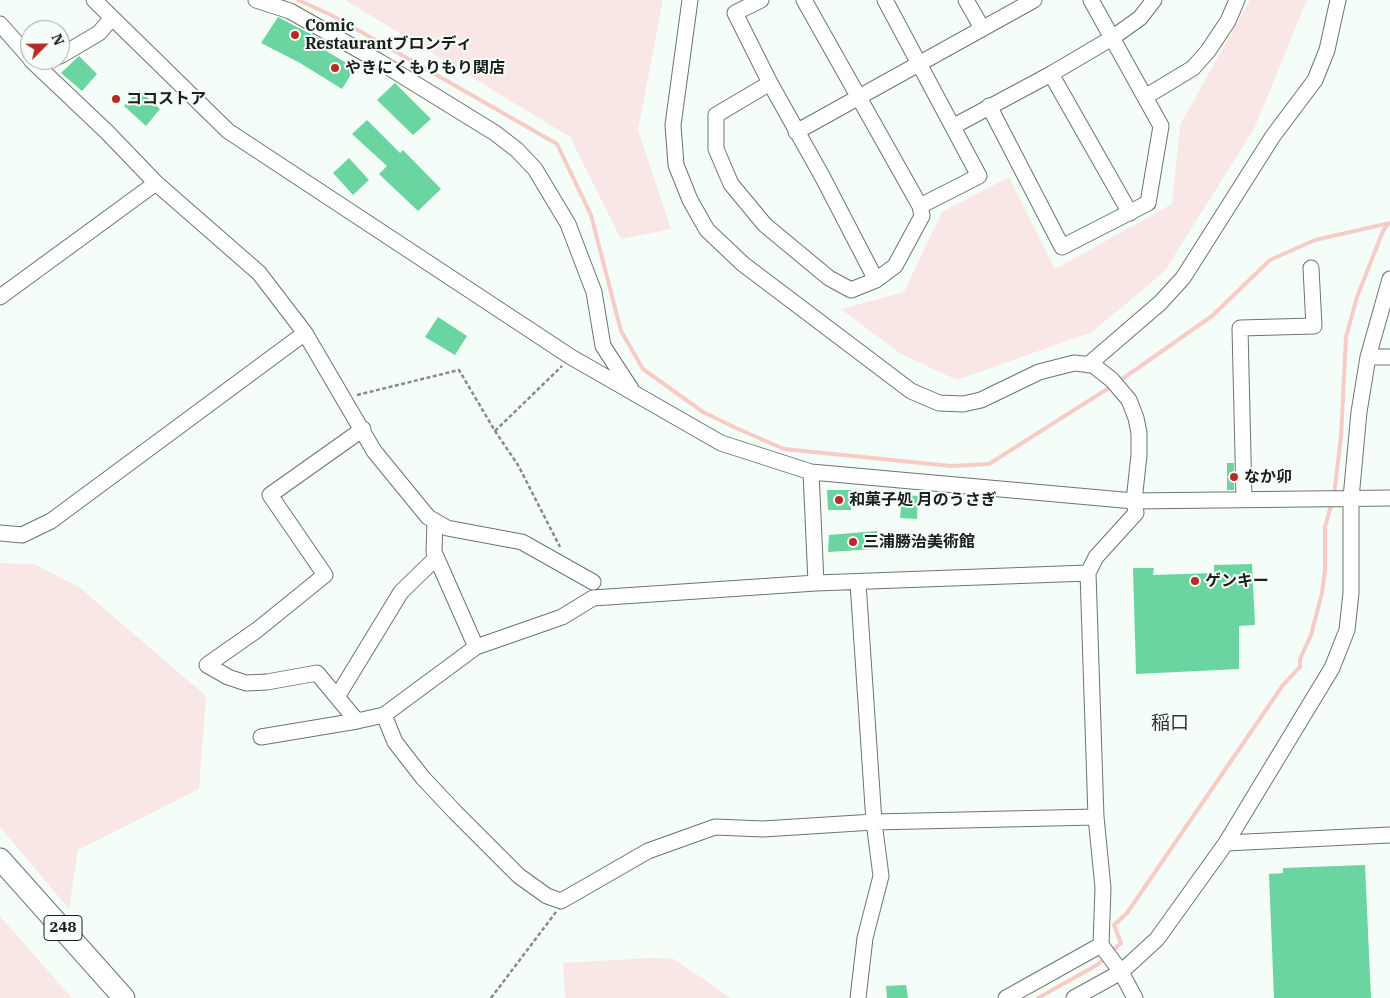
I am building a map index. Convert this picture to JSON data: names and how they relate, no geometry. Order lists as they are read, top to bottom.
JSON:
{
  "streets": {
    "highway": ["248"]
  },
  "districts": ["稲口"],
  "places": [
    "Comic Restaurantブロンディ",
    "やきにくもりもり関店",
    "ココストア",
    "なか卯",
    "和菓子処 月のうさぎ",
    "三浦勝治美術館",
    "ゲンキー"
  ],
  "north": "top right"
}
